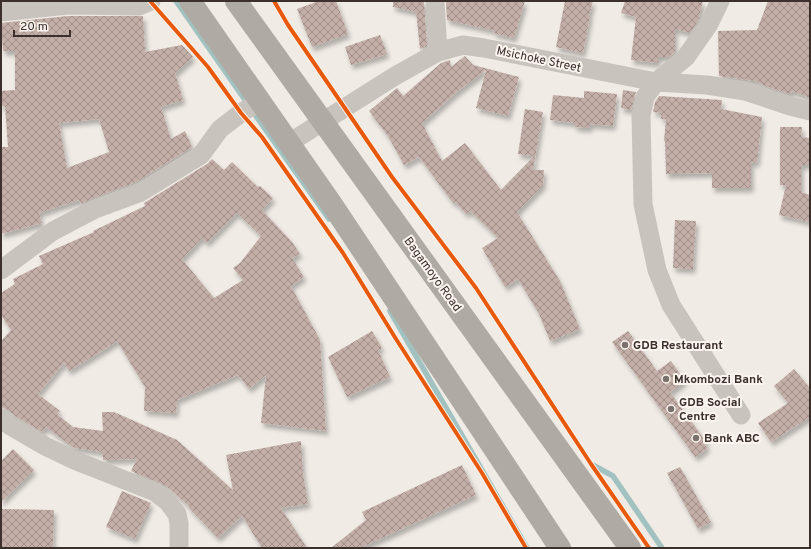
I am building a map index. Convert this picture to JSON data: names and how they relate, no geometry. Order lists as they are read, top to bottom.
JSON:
{
  "streets": {
    "highway": ["Bagamoyo Road"],
    "street": ["Msichoke Street"]
  },
  "crossings": [
    ["Msichoke Street", "Bagamoyo Road"]
  ],
  "places": [
    "GDB Restaurant",
    "Mkombozi Bank",
    "GDB Social Centre",
    "Bank ABC"
  ],
  "scale_bar": "20 m"
}
